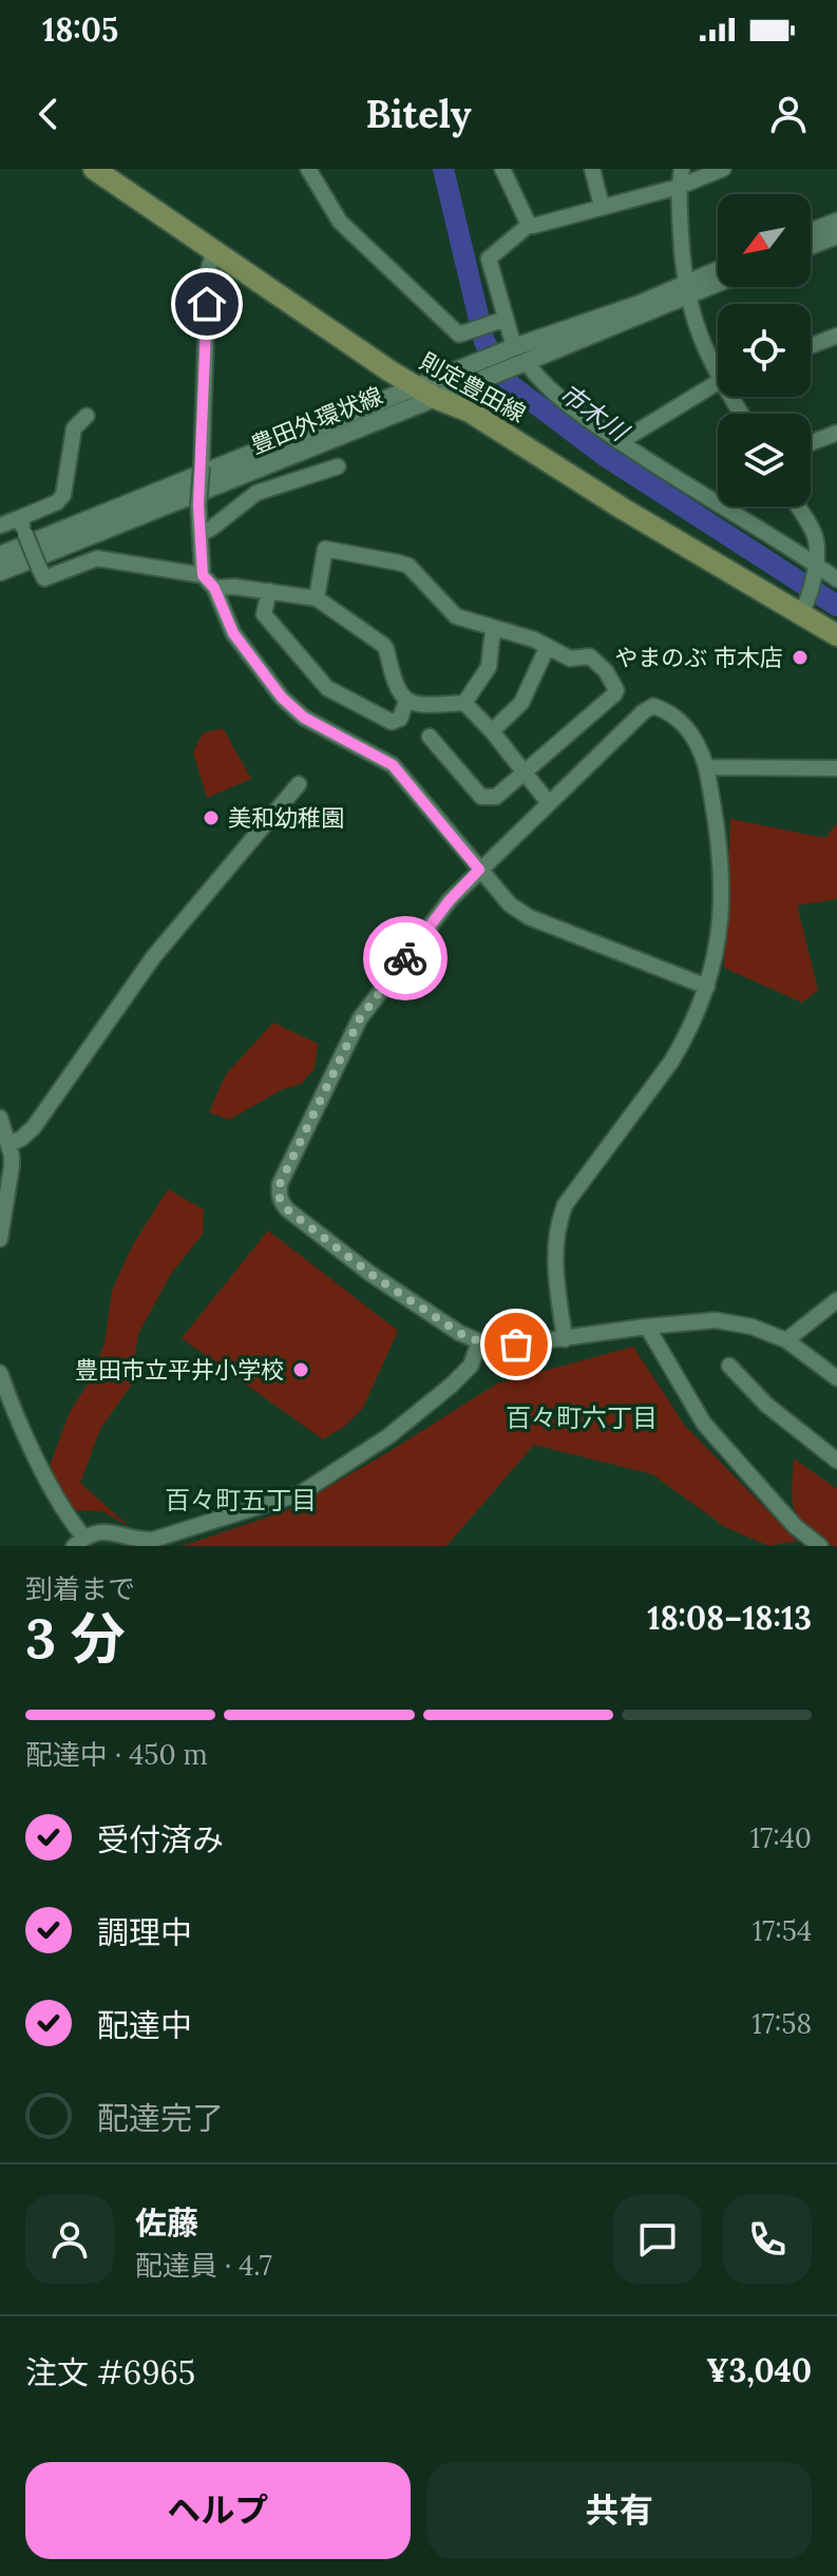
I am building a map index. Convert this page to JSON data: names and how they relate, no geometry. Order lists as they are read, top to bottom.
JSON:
{
  "streets": {
    "main road": ["則定豊田線"],
    "street": ["豊田外環状線"]
  },
  "crossings": [
    ["則定豊田線", "豊田外環状線"]
  ],
  "districts": ["百々町六丁目", "百々町五丁目"],
  "water": ["市木川"],
  "places": ["やまのぶ 市木店", "美和幼稚園", "豊田市立平井小学校"],
  "north": "bottom left",
  "page": {
    "status": "18:05",
    "header": "Bitely",
    "heading": ["3 分", "到着まで", "18:08–18:13"],
    "panel": [
      "佐藤",
      "配達員 · 4.7",
      "注文 #6965",
      "¥3,040"
    ],
    "bar": "配達中 · 450 m",
    "list": [
      ["受付済み", "17:40"],
      ["調理中", "17:54"],
      ["配達中", "17:58"],
      "配達完了"
    ],
    "buttons": ["ヘルプ", "共有"]
  }
}
